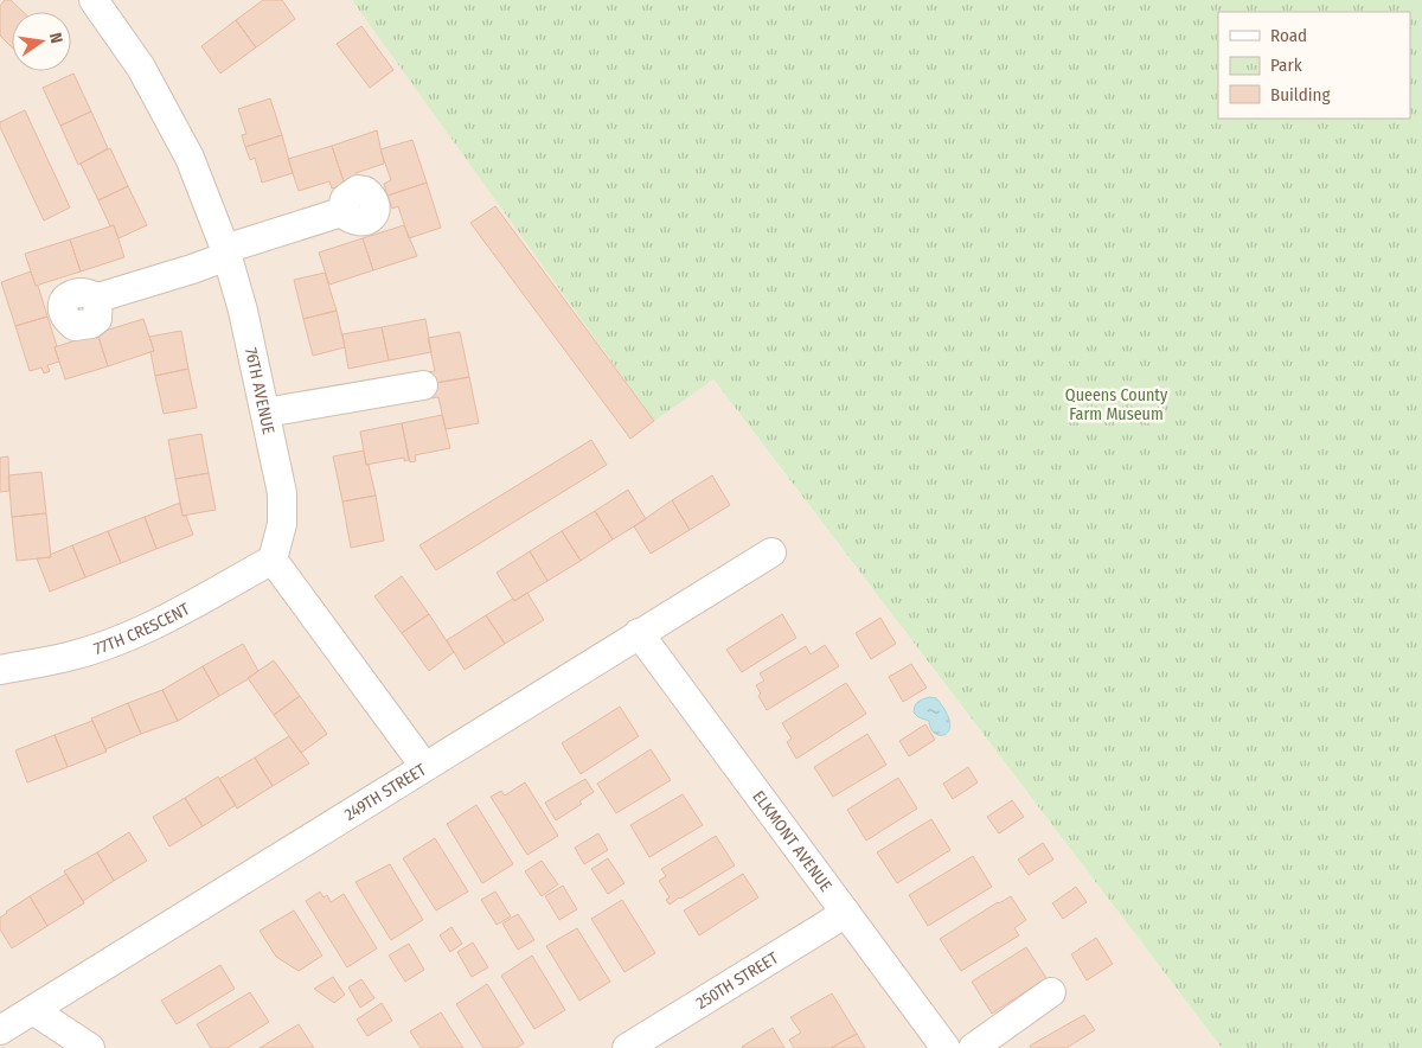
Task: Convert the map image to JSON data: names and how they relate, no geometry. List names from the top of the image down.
{
  "streets": {
    "street": [
      "76TH AVENUE",
      "77TH CRESCENT",
      "249TH STREET",
      "ELKMONT AVENUE",
      "250TH STREET"
    ]
  },
  "crossings": [
    ["76TH AVENUE", "77TH CRESCENT"],
    ["249TH STREET", "ELKMONT AVENUE"],
    ["ELKMONT AVENUE", "250TH STREET"]
  ],
  "parks": ["Queens County Farm Museum"],
  "legend": ["Road", "Park", "Building"],
  "north": "right"
}
